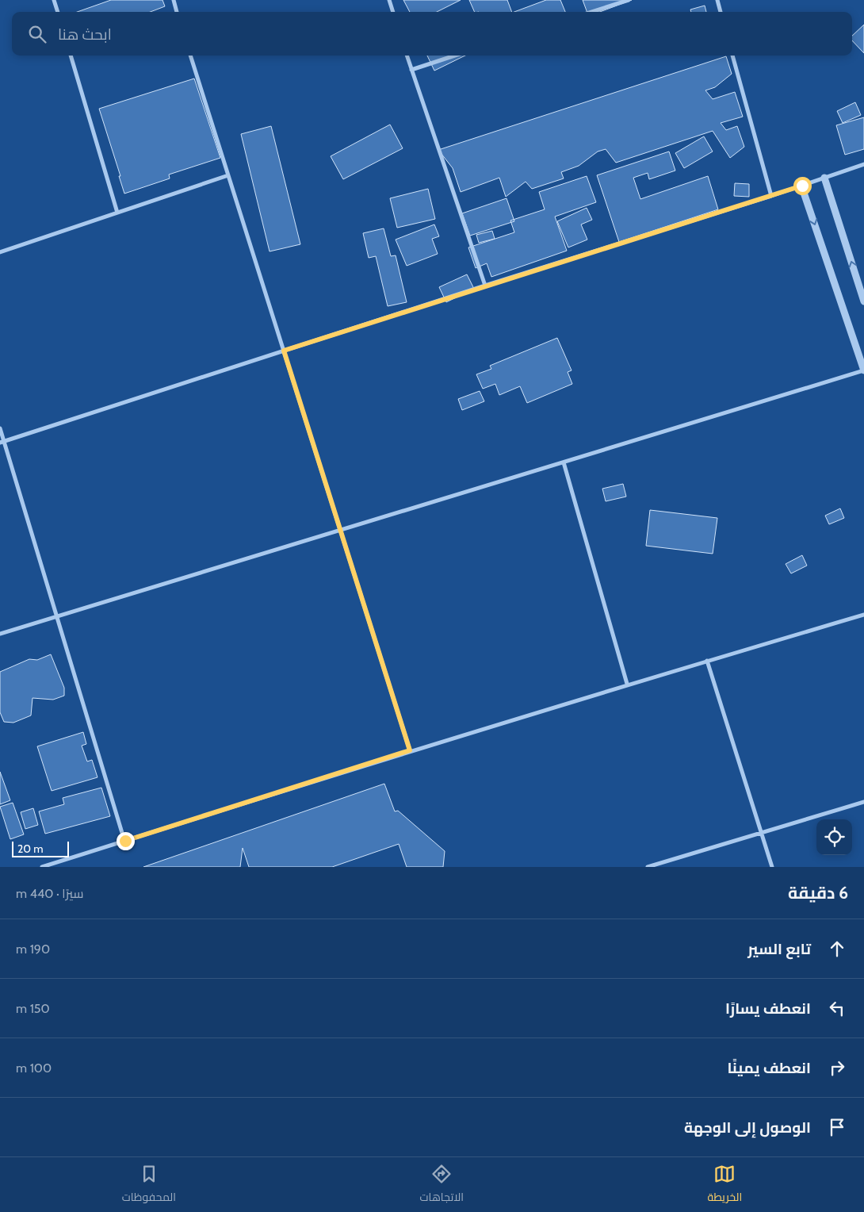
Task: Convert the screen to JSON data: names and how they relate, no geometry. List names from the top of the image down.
{
  "scale_bar": "20 m",
  "page": {
    "search": "ابحث هنا",
    "scale": "20 m",
    "heading": ["6 دقيقة", "سيرًا · 440 m"],
    "list": [
      ["تابع السير", "190 m"],
      ["انعطف يسارًا", "150 m"],
      ["انعطف يمينًا", "100 m"],
      "الوصول إلى الوجهة"
    ],
    "nav": ["الخريطة", "الاتجاهات", "المحفوظات"]
  }
}
